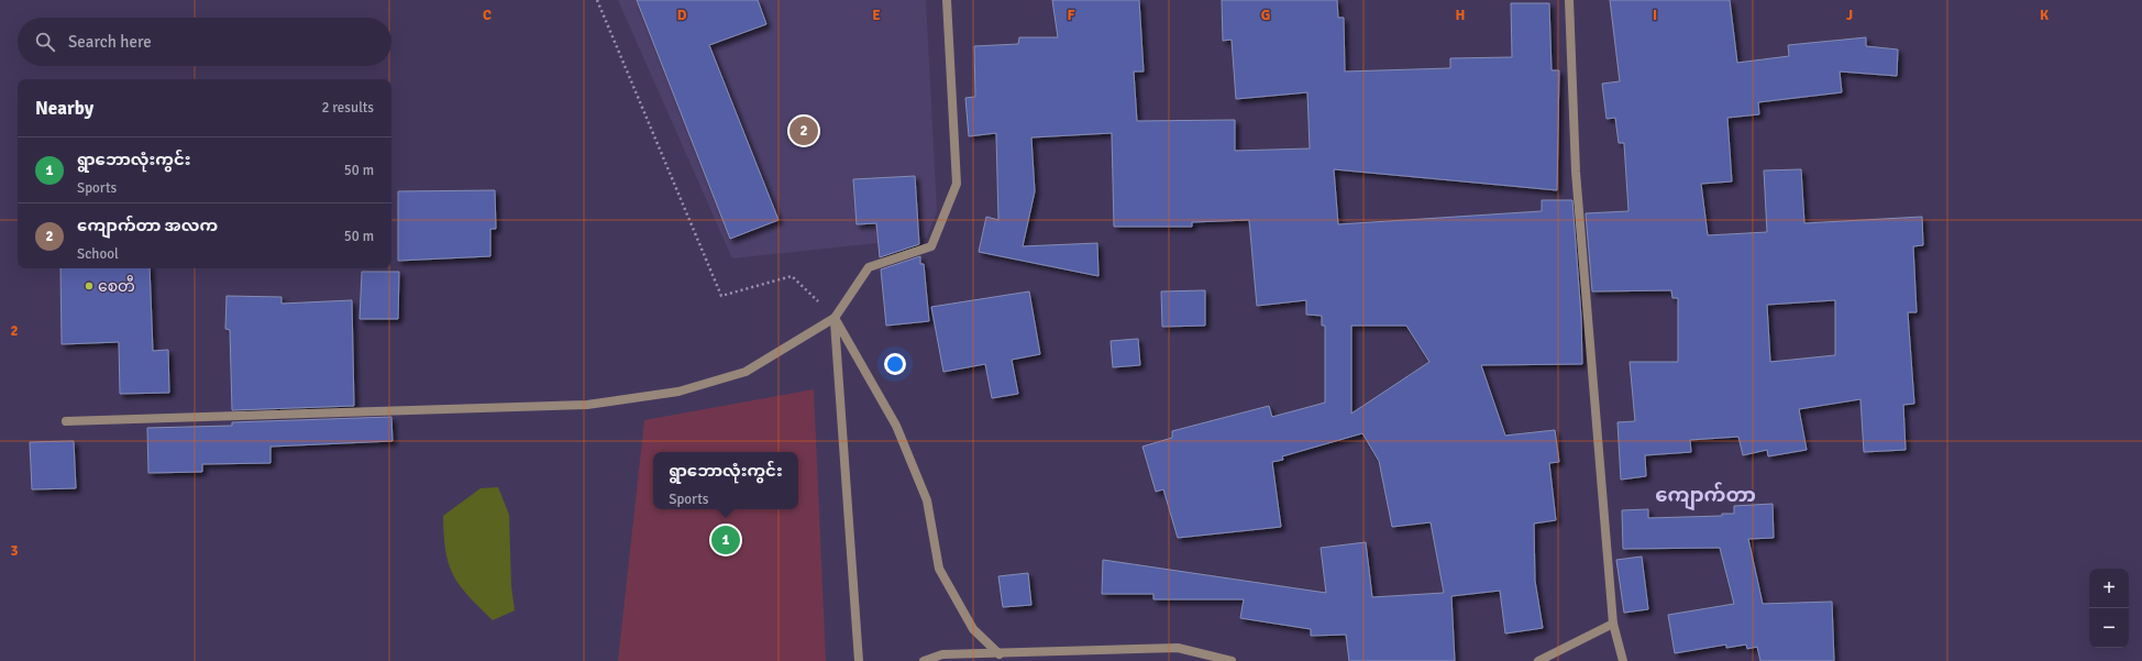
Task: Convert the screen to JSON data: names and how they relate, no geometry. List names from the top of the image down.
{
  "districts": ["ကျောက်တာ"],
  "places": ["စေတီ"],
  "page": {
    "search": "Search here",
    "heading": ["Nearby", "2 results"],
    "pins": ["2", "1"],
    "list": [
      {
        "mark": "1",
        "name": "ရွာဘောလုံးကွင်း",
        "note": "Sports",
        "value": "50 m"
      },
      {
        "mark": "2",
        "name": "ကျောက်တာ အလက",
        "note": "School",
        "value": "50 m"
      }
    ],
    "popup": ["ရွာဘောလုံးကွင်း", "Sports"],
    "map_buttons": ["+", "−"]
  },
  "grid": {
    "columns": [
      "C",
      "D",
      "E",
      "F",
      "G",
      "H",
      "I",
      "J",
      "K"
    ],
    "rows": ["2", "3"]
  }
}
